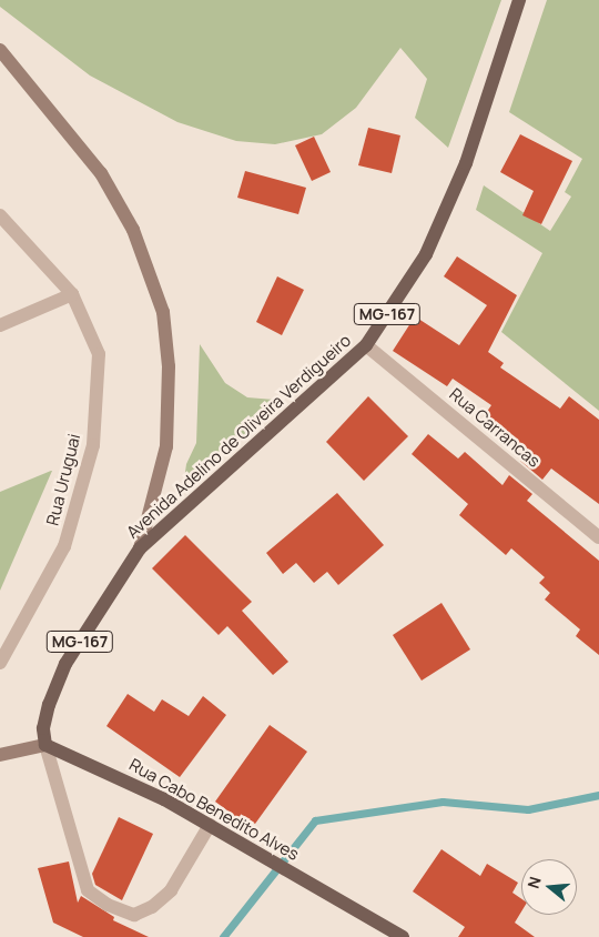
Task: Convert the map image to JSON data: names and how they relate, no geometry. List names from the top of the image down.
{
  "streets": {
    "main road": ["MG-167", "Avenida Adelino de Oliveira Verdigueiro", "Rua Cabo Benedito Alves"],
    "street": ["Rua Carrancas", "Rua Uruguai"]
  },
  "crossings": [
    ["Rua Carrancas", "Avenida Adelino de Oliveira Verdigueiro"],
    ["Avenida Adelino de Oliveira Verdigueiro", "Rua Cabo Benedito Alves"]
  ],
  "north": "left"
}
